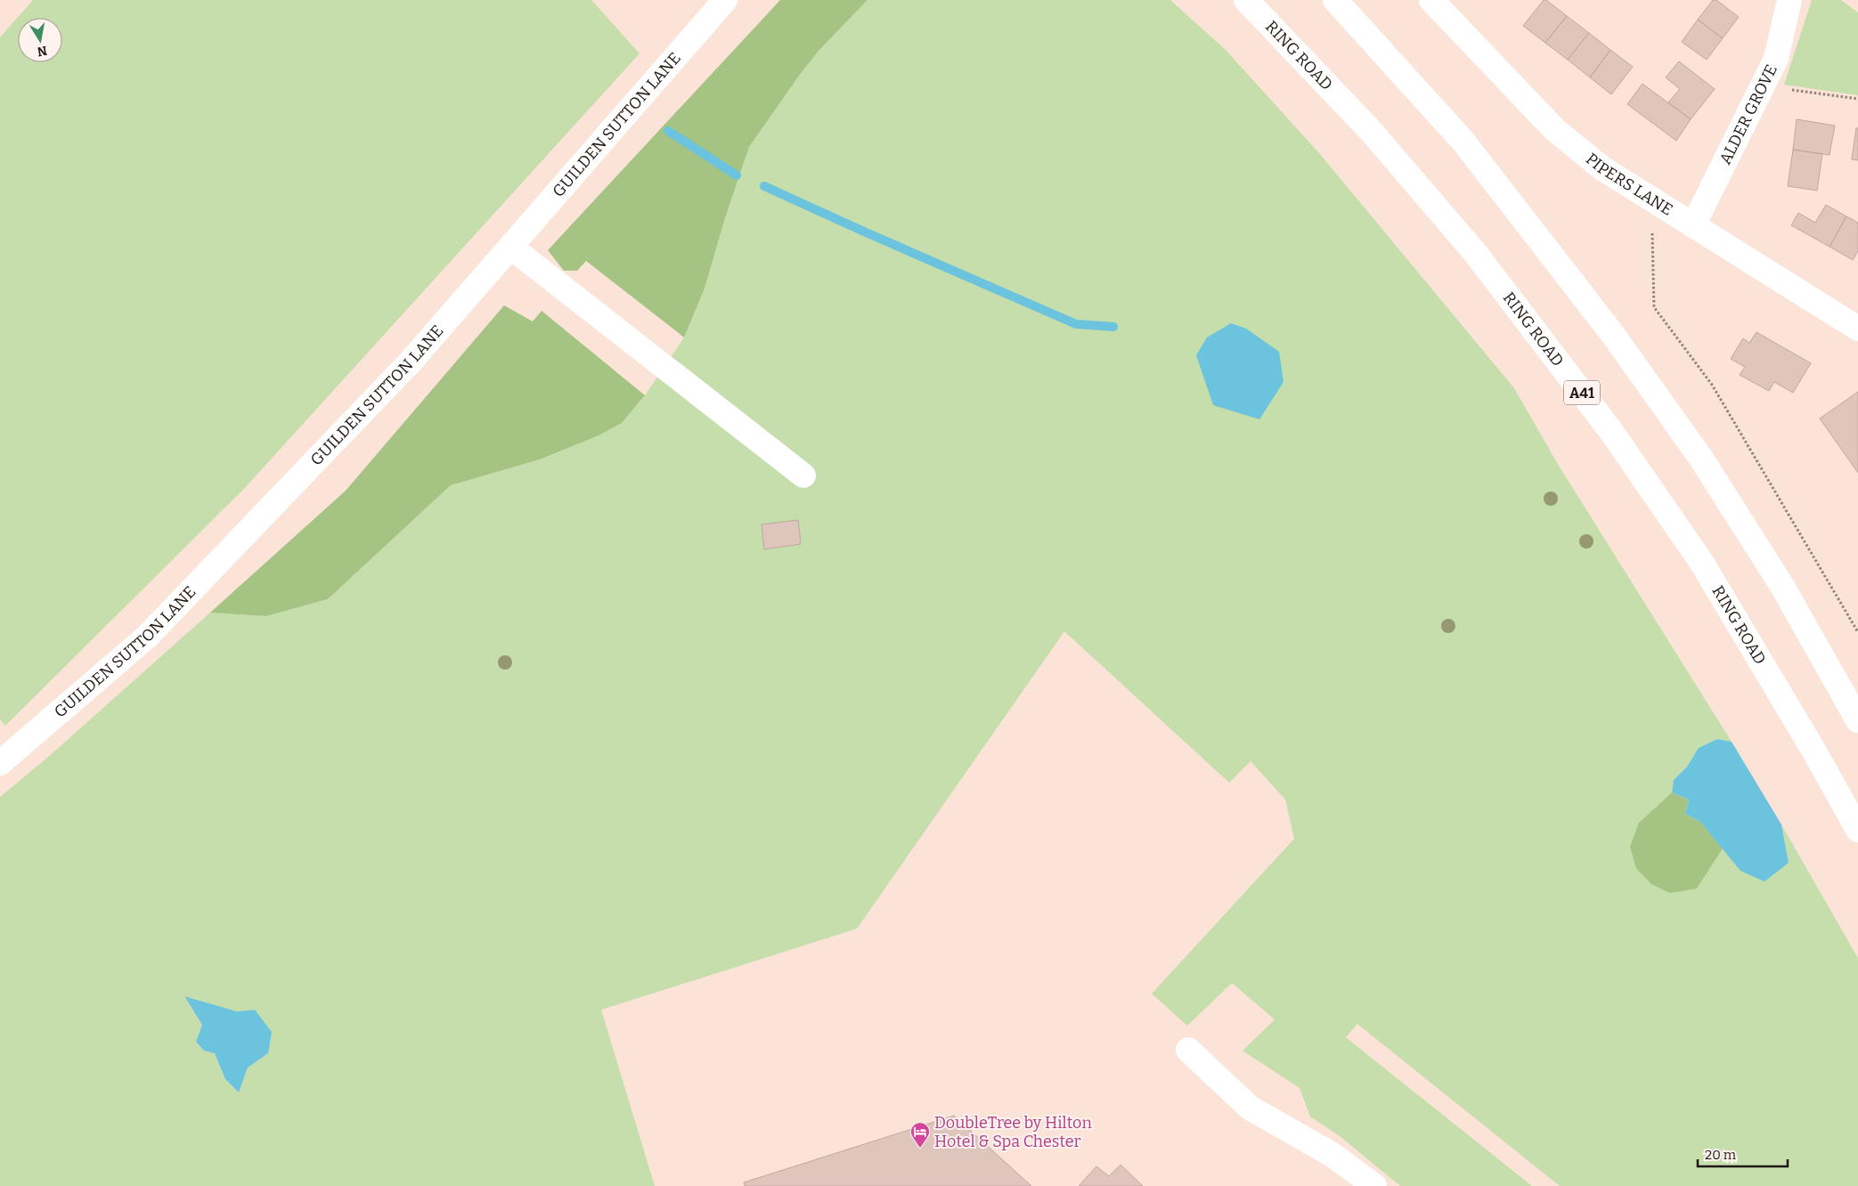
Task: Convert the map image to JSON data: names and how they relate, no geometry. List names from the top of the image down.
{
  "streets": {
    "main road": [
      "RING ROAD",
      "ALDER GROVE",
      "GUILDEN SUTTON LANE",
      "PIPERS LANE",
      "A41"
    ]
  },
  "crossings": [
    ["ALDER GROVE", "PIPERS LANE"]
  ],
  "places": {
    "hotel": ["DoubleTree by Hilton Hotel & Spa Chester"]
  },
  "scale_bar": "20 m",
  "north": "bottom"
}
